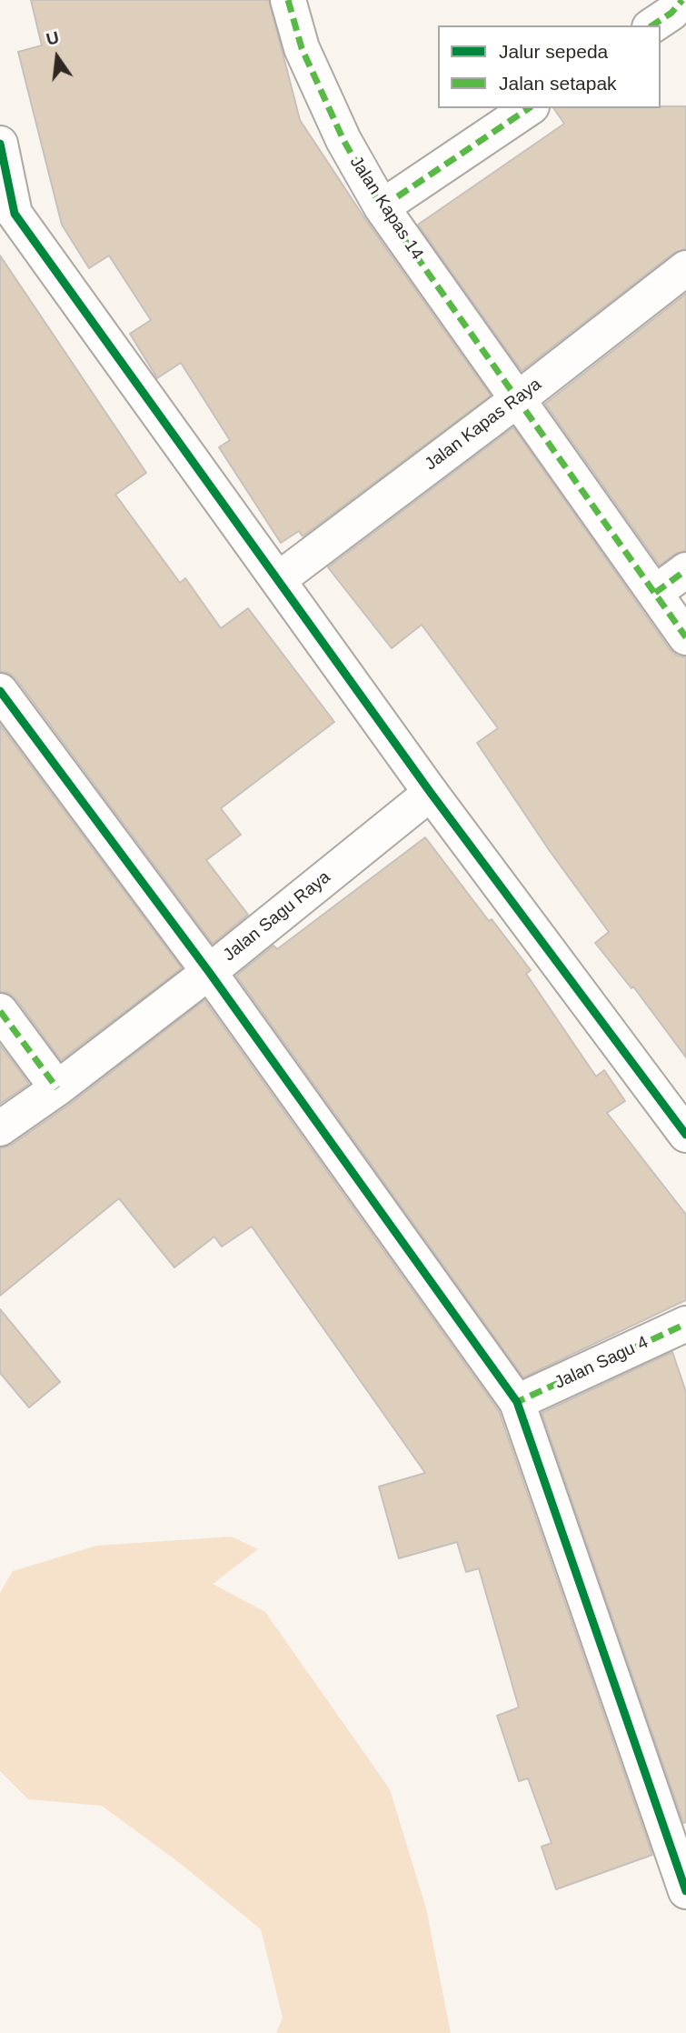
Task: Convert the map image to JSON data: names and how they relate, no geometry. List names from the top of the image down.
{
  "streets": {
    "street": [
      "Jalan Kapas 14",
      "Jalan Kapas Raya",
      "Jalan Sagu Raya",
      "Jalan Sagu 4"
    ]
  },
  "crossings": [
    ["Jalan Kapas 14", "Jalan Kapas Raya"]
  ],
  "legend": ["Jalur sepeda", "Jalan setapak"],
  "north": "top"
}
